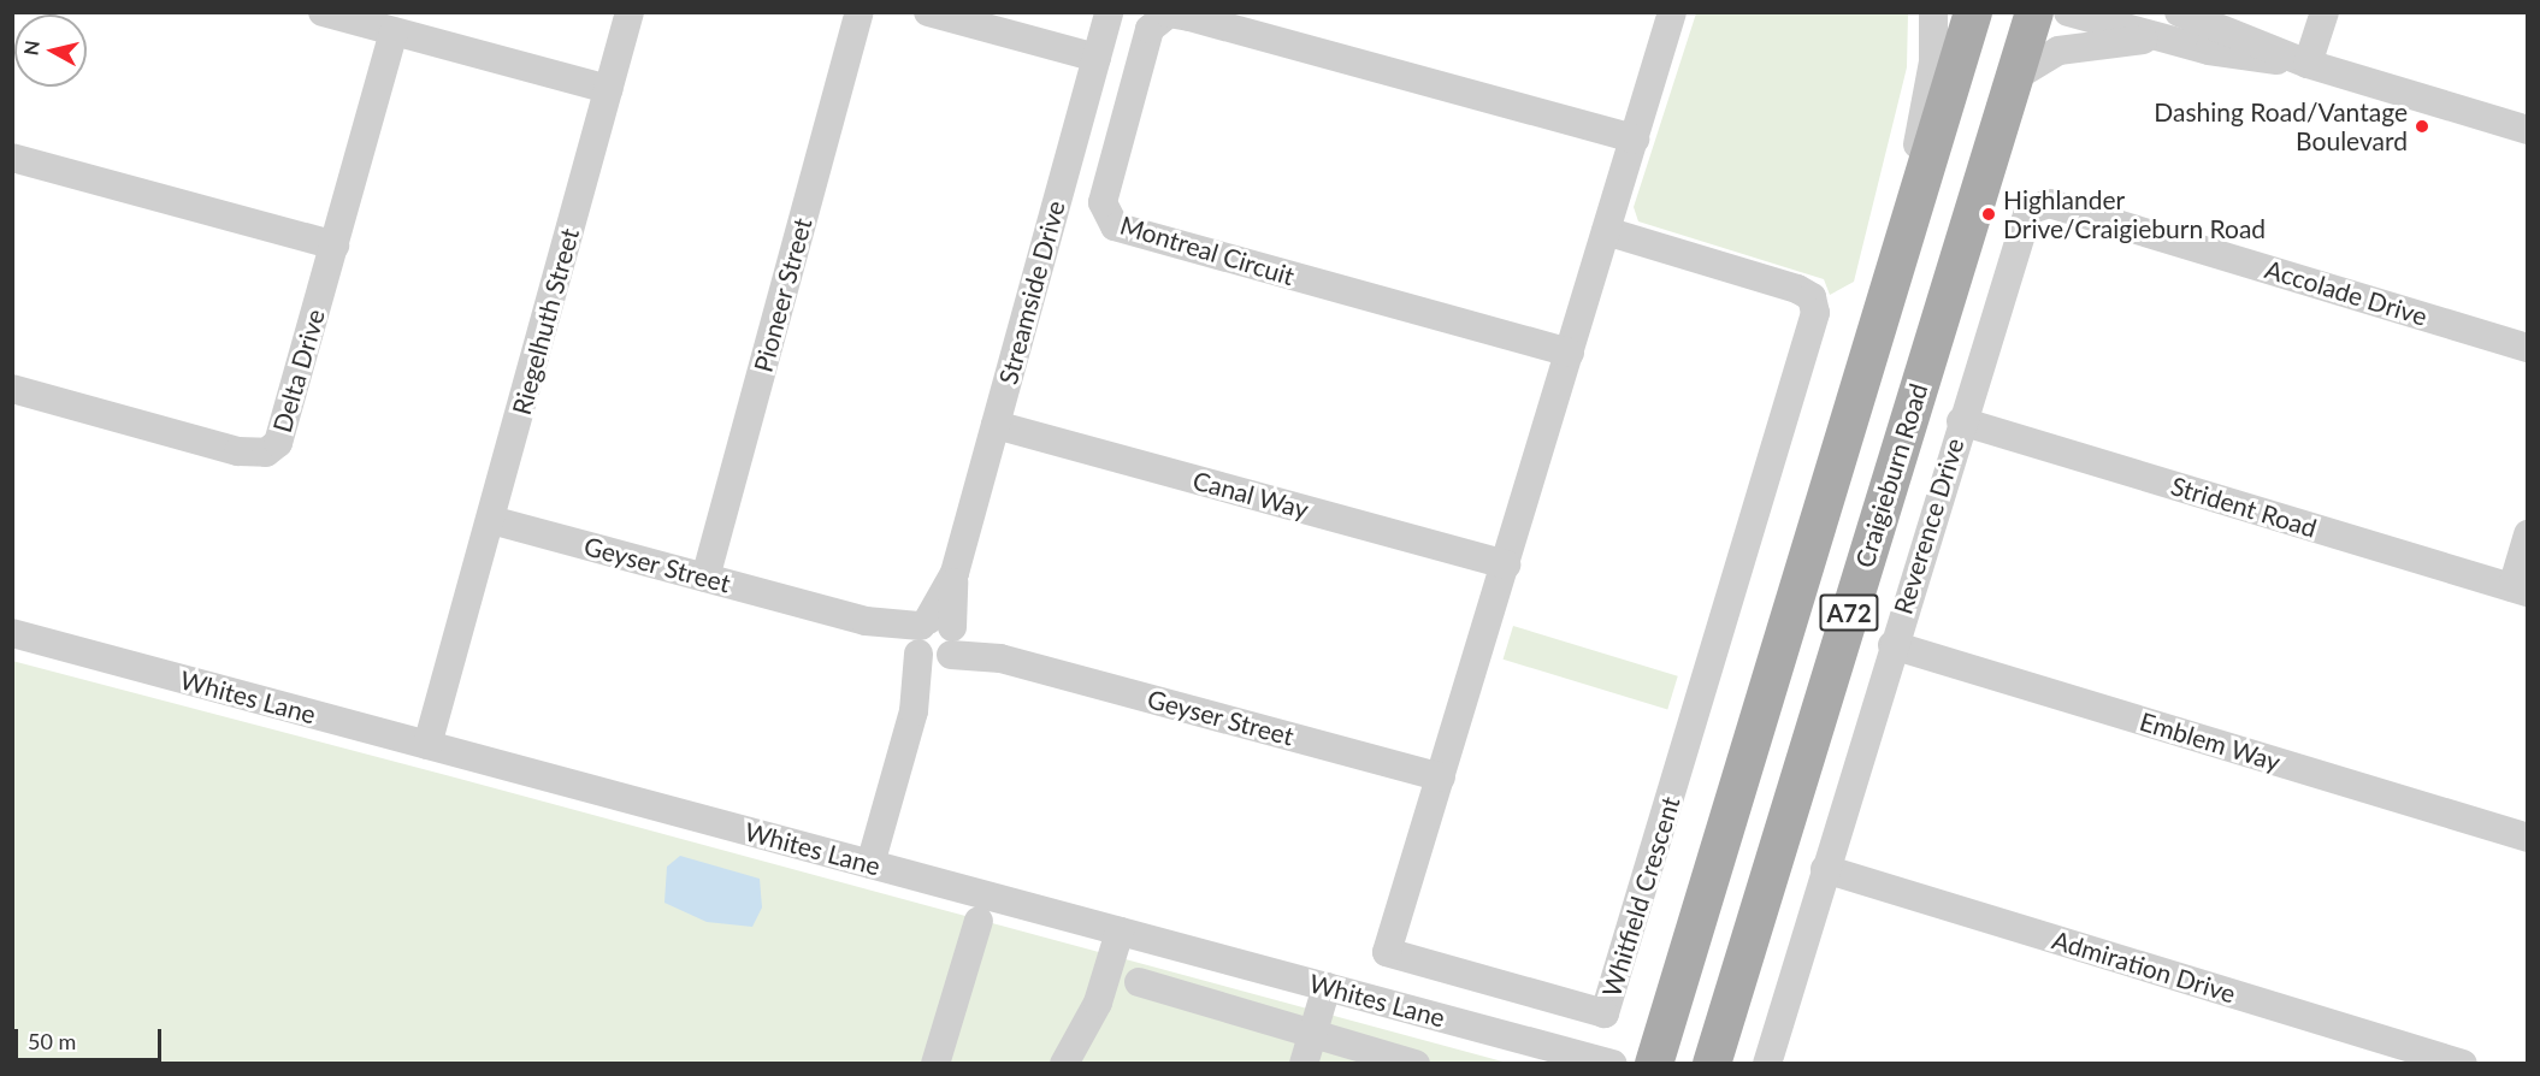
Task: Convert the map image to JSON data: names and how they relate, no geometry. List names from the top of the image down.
{
  "streets": {
    "main road": ["Craigieburn Road", "A72"],
    "street": [
      "Montreal Circuit",
      "Streamside Drive",
      "Accolade Drive",
      "Pioneer Street",
      "Riegelhuth Street",
      "Delta Drive",
      "Canal Way",
      "Strident Road",
      "Reverence Drive",
      "Geyser Street",
      "Whites Lane",
      "Emblem Way",
      "Whitfield Crescent",
      "Admiration Drive"
    ]
  },
  "crossings": [
    ["Montreal Circuit", "Whitfield Crescent"],
    ["Streamside Drive", "Canal Way"],
    ["Streamside Drive", "Geyser Street"],
    ["Streamside Drive", "Whites Lane"],
    ["Accolade Drive", "Reverence Drive"],
    ["Pioneer Street", "Geyser Street"],
    ["Riegelhuth Street", "Geyser Street"],
    ["Riegelhuth Street", "Whites Lane"],
    ["Canal Way", "Whitfield Crescent"],
    ["Strident Road", "Reverence Drive"],
    ["Reverence Drive", "Emblem Way"],
    ["Reverence Drive", "Admiration Drive"],
    ["Geyser Street", "Whitfield Crescent"]
  ],
  "places": ["Dashing Road/Vantage Boulevard", "Highlander Drive/Craigieburn Road"],
  "scale_bar": "50 m",
  "north": "left"
}
